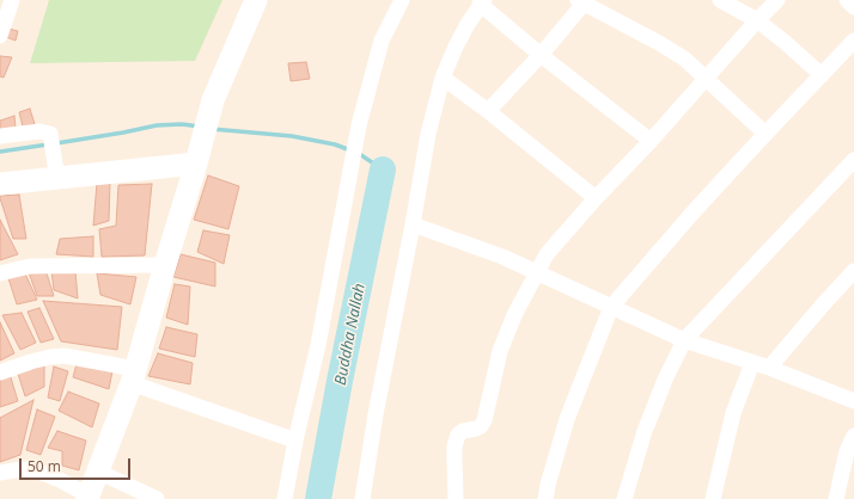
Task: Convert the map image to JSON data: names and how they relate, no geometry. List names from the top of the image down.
{
  "water": ["Buddha Nallah"],
  "scale_bar": "50 m"
}
